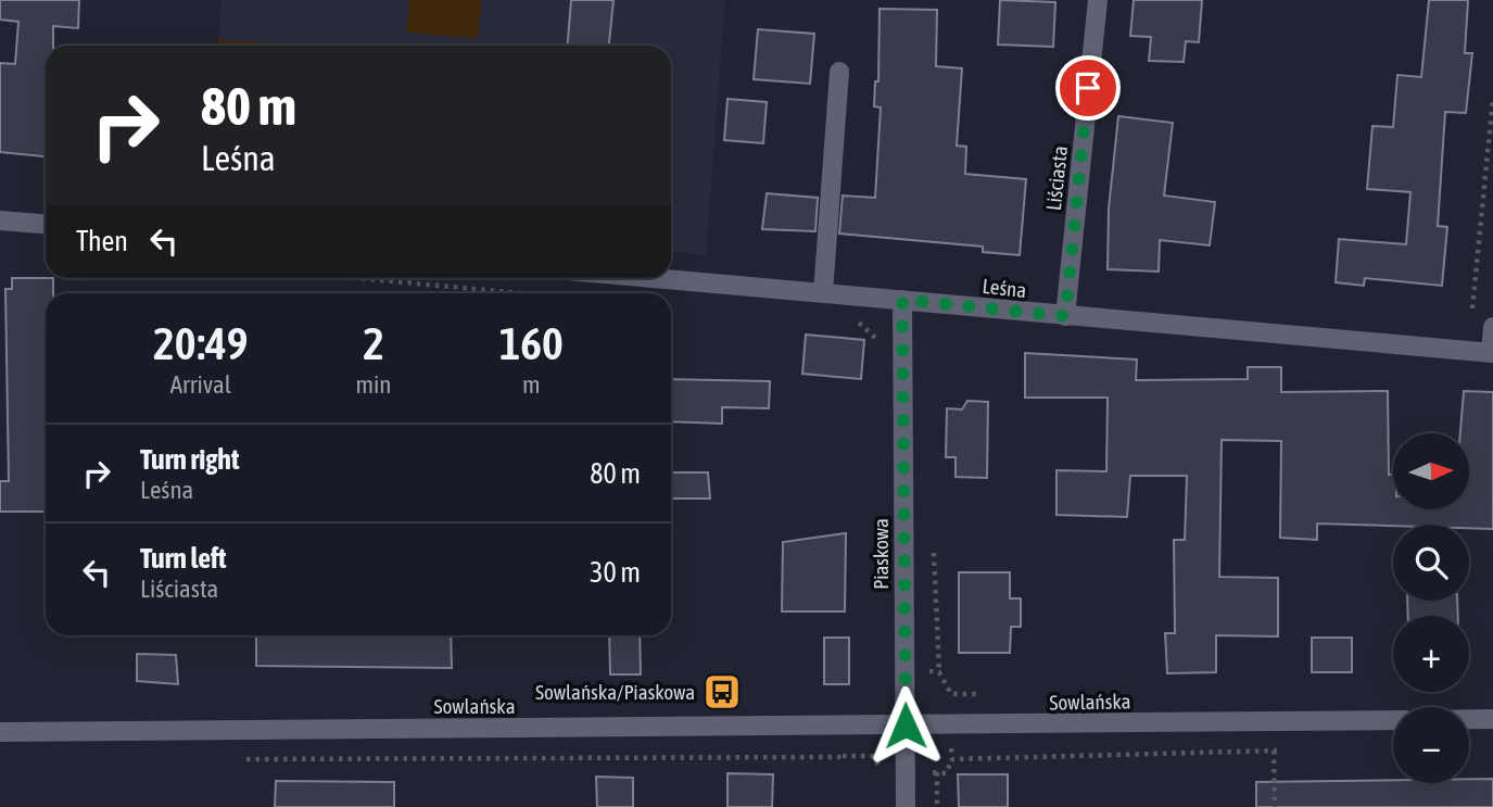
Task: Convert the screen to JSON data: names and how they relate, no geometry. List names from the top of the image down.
{
  "streets": {
    "street": [
      "Liściasta",
      "Leśna",
      "Piaskowa",
      "Sowlańska"
    ]
  },
  "crossings": [
    ["Liściasta", "Leśna"],
    ["Leśna", "Piaskowa"],
    ["Piaskowa", "Sowlańska"]
  ],
  "places": {
    "bus stop": ["Sowlańska/Piaskowa"]
  },
  "north": "right",
  "page": {
    "turn": ["80 m", "Leśna"],
    "then": "Then",
    "eta": [
      "20:49",
      "Arrival",
      "2",
      "min",
      "160",
      "m"
    ],
    "list": [
      {
        "name": "Turn right",
        "note": "Leśna",
        "value": "80 m"
      },
      {
        "name": "Turn left",
        "note": "Liściasta",
        "value": "30 m"
      }
    ],
    "map_buttons": ["+", "−"]
  }
}
